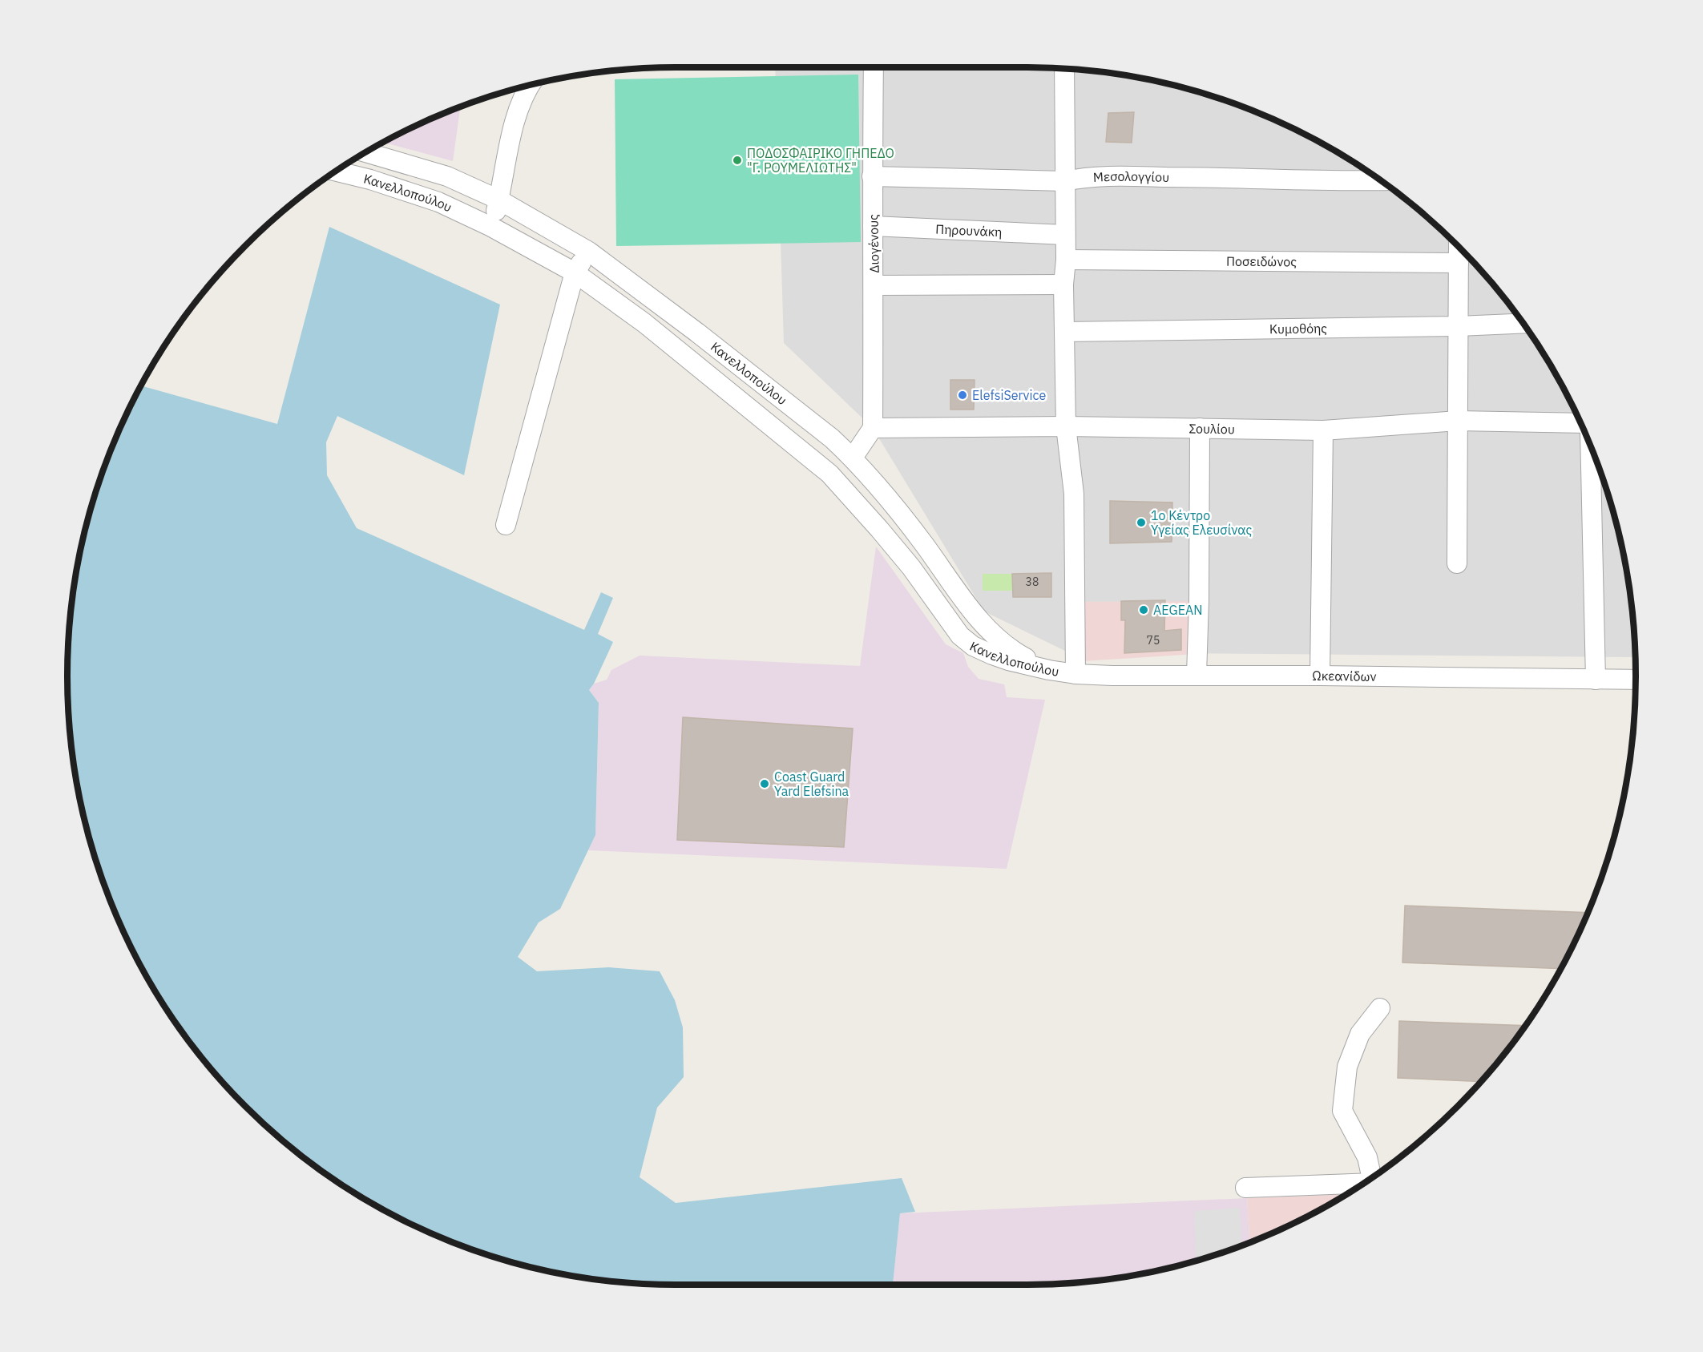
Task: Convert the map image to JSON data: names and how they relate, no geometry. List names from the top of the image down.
{
  "streets": {
    "street": [
      "Μεσολογγίου",
      "Κανελλοπούλου",
      "Πηρουνάκη",
      "Διογένους",
      "Ποσειδώνος",
      "Κυμοθόης",
      "Σουλίου",
      "Ωκεανίδων"
    ]
  },
  "crossings": [
    ["Μεσολογγίου", "Διογένους"],
    ["Κανελλοπούλου", "Ωκεανίδων"],
    ["Πηρουνάκη", "Διογένους"],
    ["Διογένους", "Σουλίου"]
  ],
  "places": [
    "ΠΟΔΟΣΦΑΙΡΙΚΟ ΓΗΠΕΔΟ \"Γ. ΡΟΥΜΕΛΙΩΤΗΣ\"",
    "ElefsiService",
    "1ο Κέντρο Υγείας Ελευσίνας",
    "AEGEAN",
    "Coast Guard Yard Elefsina"
  ],
  "house_numbers": ["38", "75"]
}
